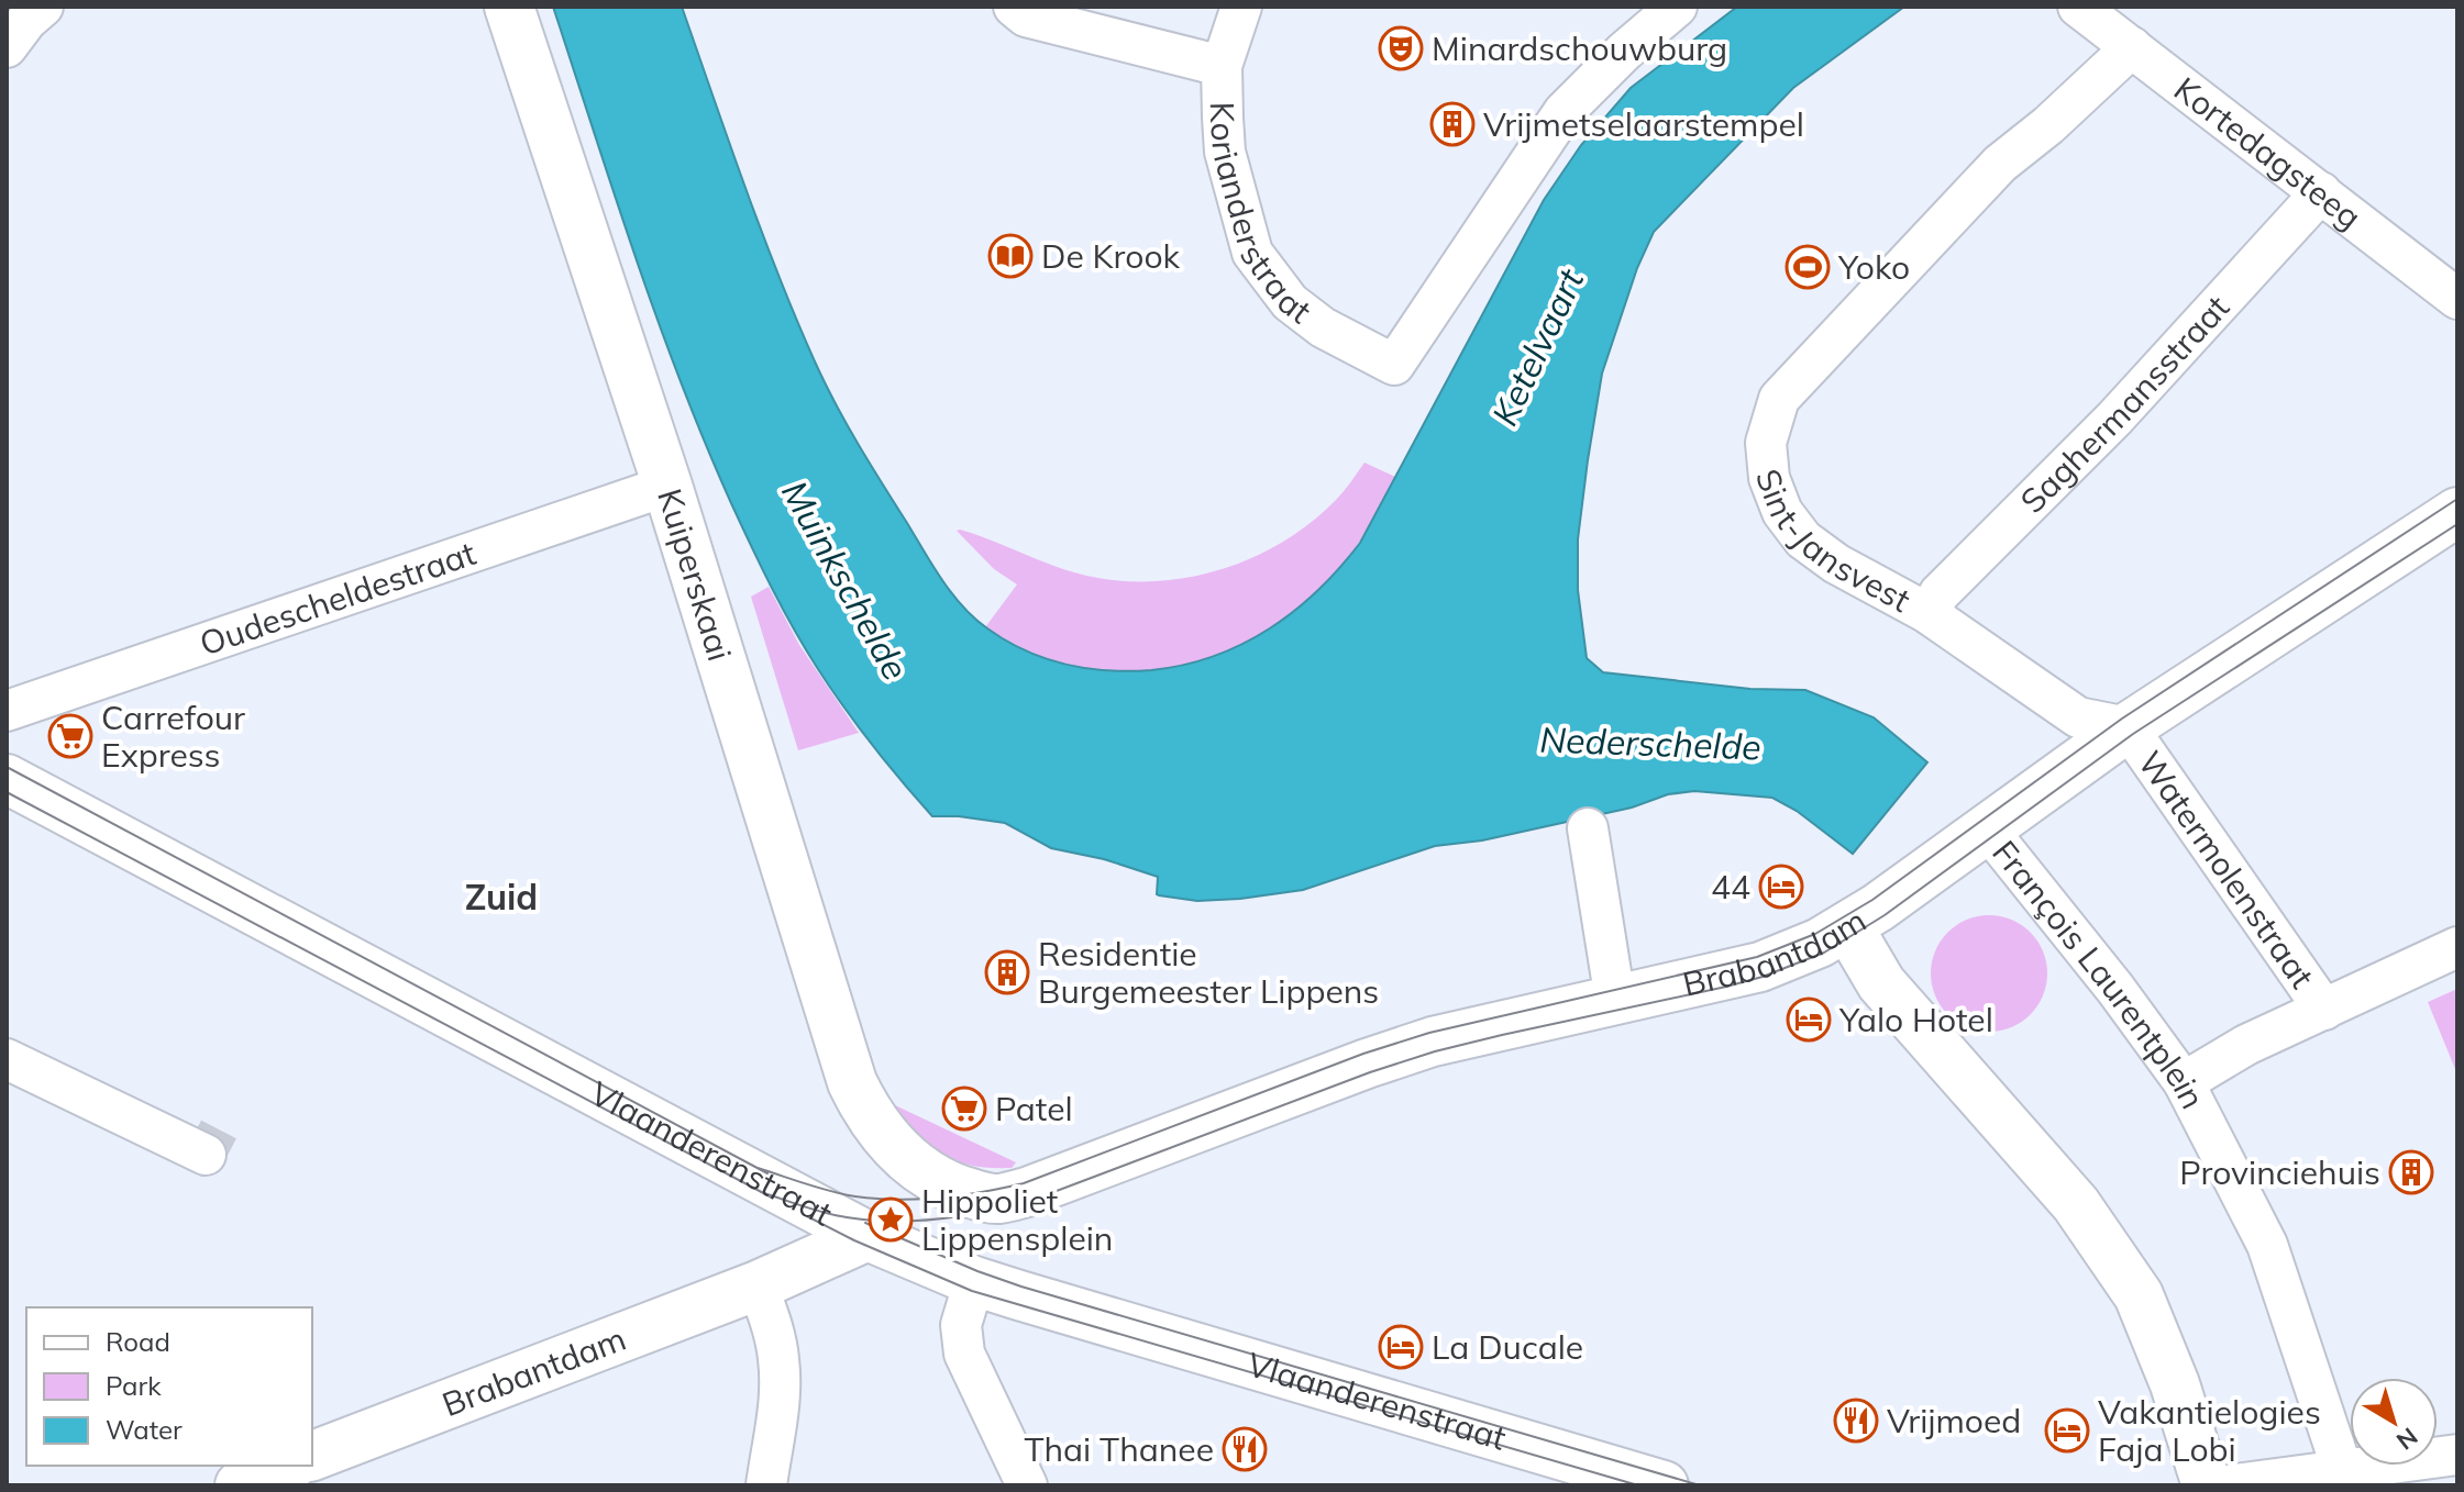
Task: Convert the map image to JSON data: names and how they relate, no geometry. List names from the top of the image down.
{
  "streets": {
    "street": [
      "Kortedagsteeg",
      "Korianderstraat",
      "Saghermansstraat",
      "Sint-Jansvest",
      "Kuiperskaai",
      "Oudescheldestraat",
      "Watermolenstraat",
      "Brabantdam",
      "François Laurentplein",
      "Vlaanderenstraat"
    ]
  },
  "crossings": [
    ["Kortedagsteeg", "Saghermansstraat"],
    ["Kortedagsteeg", "Sint-Jansvest"],
    ["Saghermansstraat", "Sint-Jansvest"],
    ["Sint-Jansvest", "Watermolenstraat"],
    ["Sint-Jansvest", "Brabantdam"],
    ["Kuiperskaai", "Oudescheldestraat"],
    ["Kuiperskaai", "Brabantdam"],
    ["Watermolenstraat", "Brabantdam"],
    ["Brabantdam", "François Laurentplein"]
  ],
  "districts": ["Zuid"],
  "water": ["Ketelvaart", "Muinkschelde", "Nederschelde"],
  "places": {
    "theatre": ["Minardschouwburg"],
    "building": ["Vrijmetselaarstempel", "Residentie Burgemeester Lippens", "Provinciehuis"],
    "library": ["De Krook"],
    "sports": ["Yoko"],
    "supermarket": ["Carrefour Express", "Patel"],
    "hotel": [
      "44",
      "Yalo Hotel",
      "La Ducale",
      "Vakantielogies Faja Lobi"
    ],
    "place": ["Hippoliet Lippensplein"],
    "restaurant": ["Vrijmoed", "Thai Thanee"]
  },
  "legend": ["Road", "Park", "Water"],
  "north": "bottom right"
}
